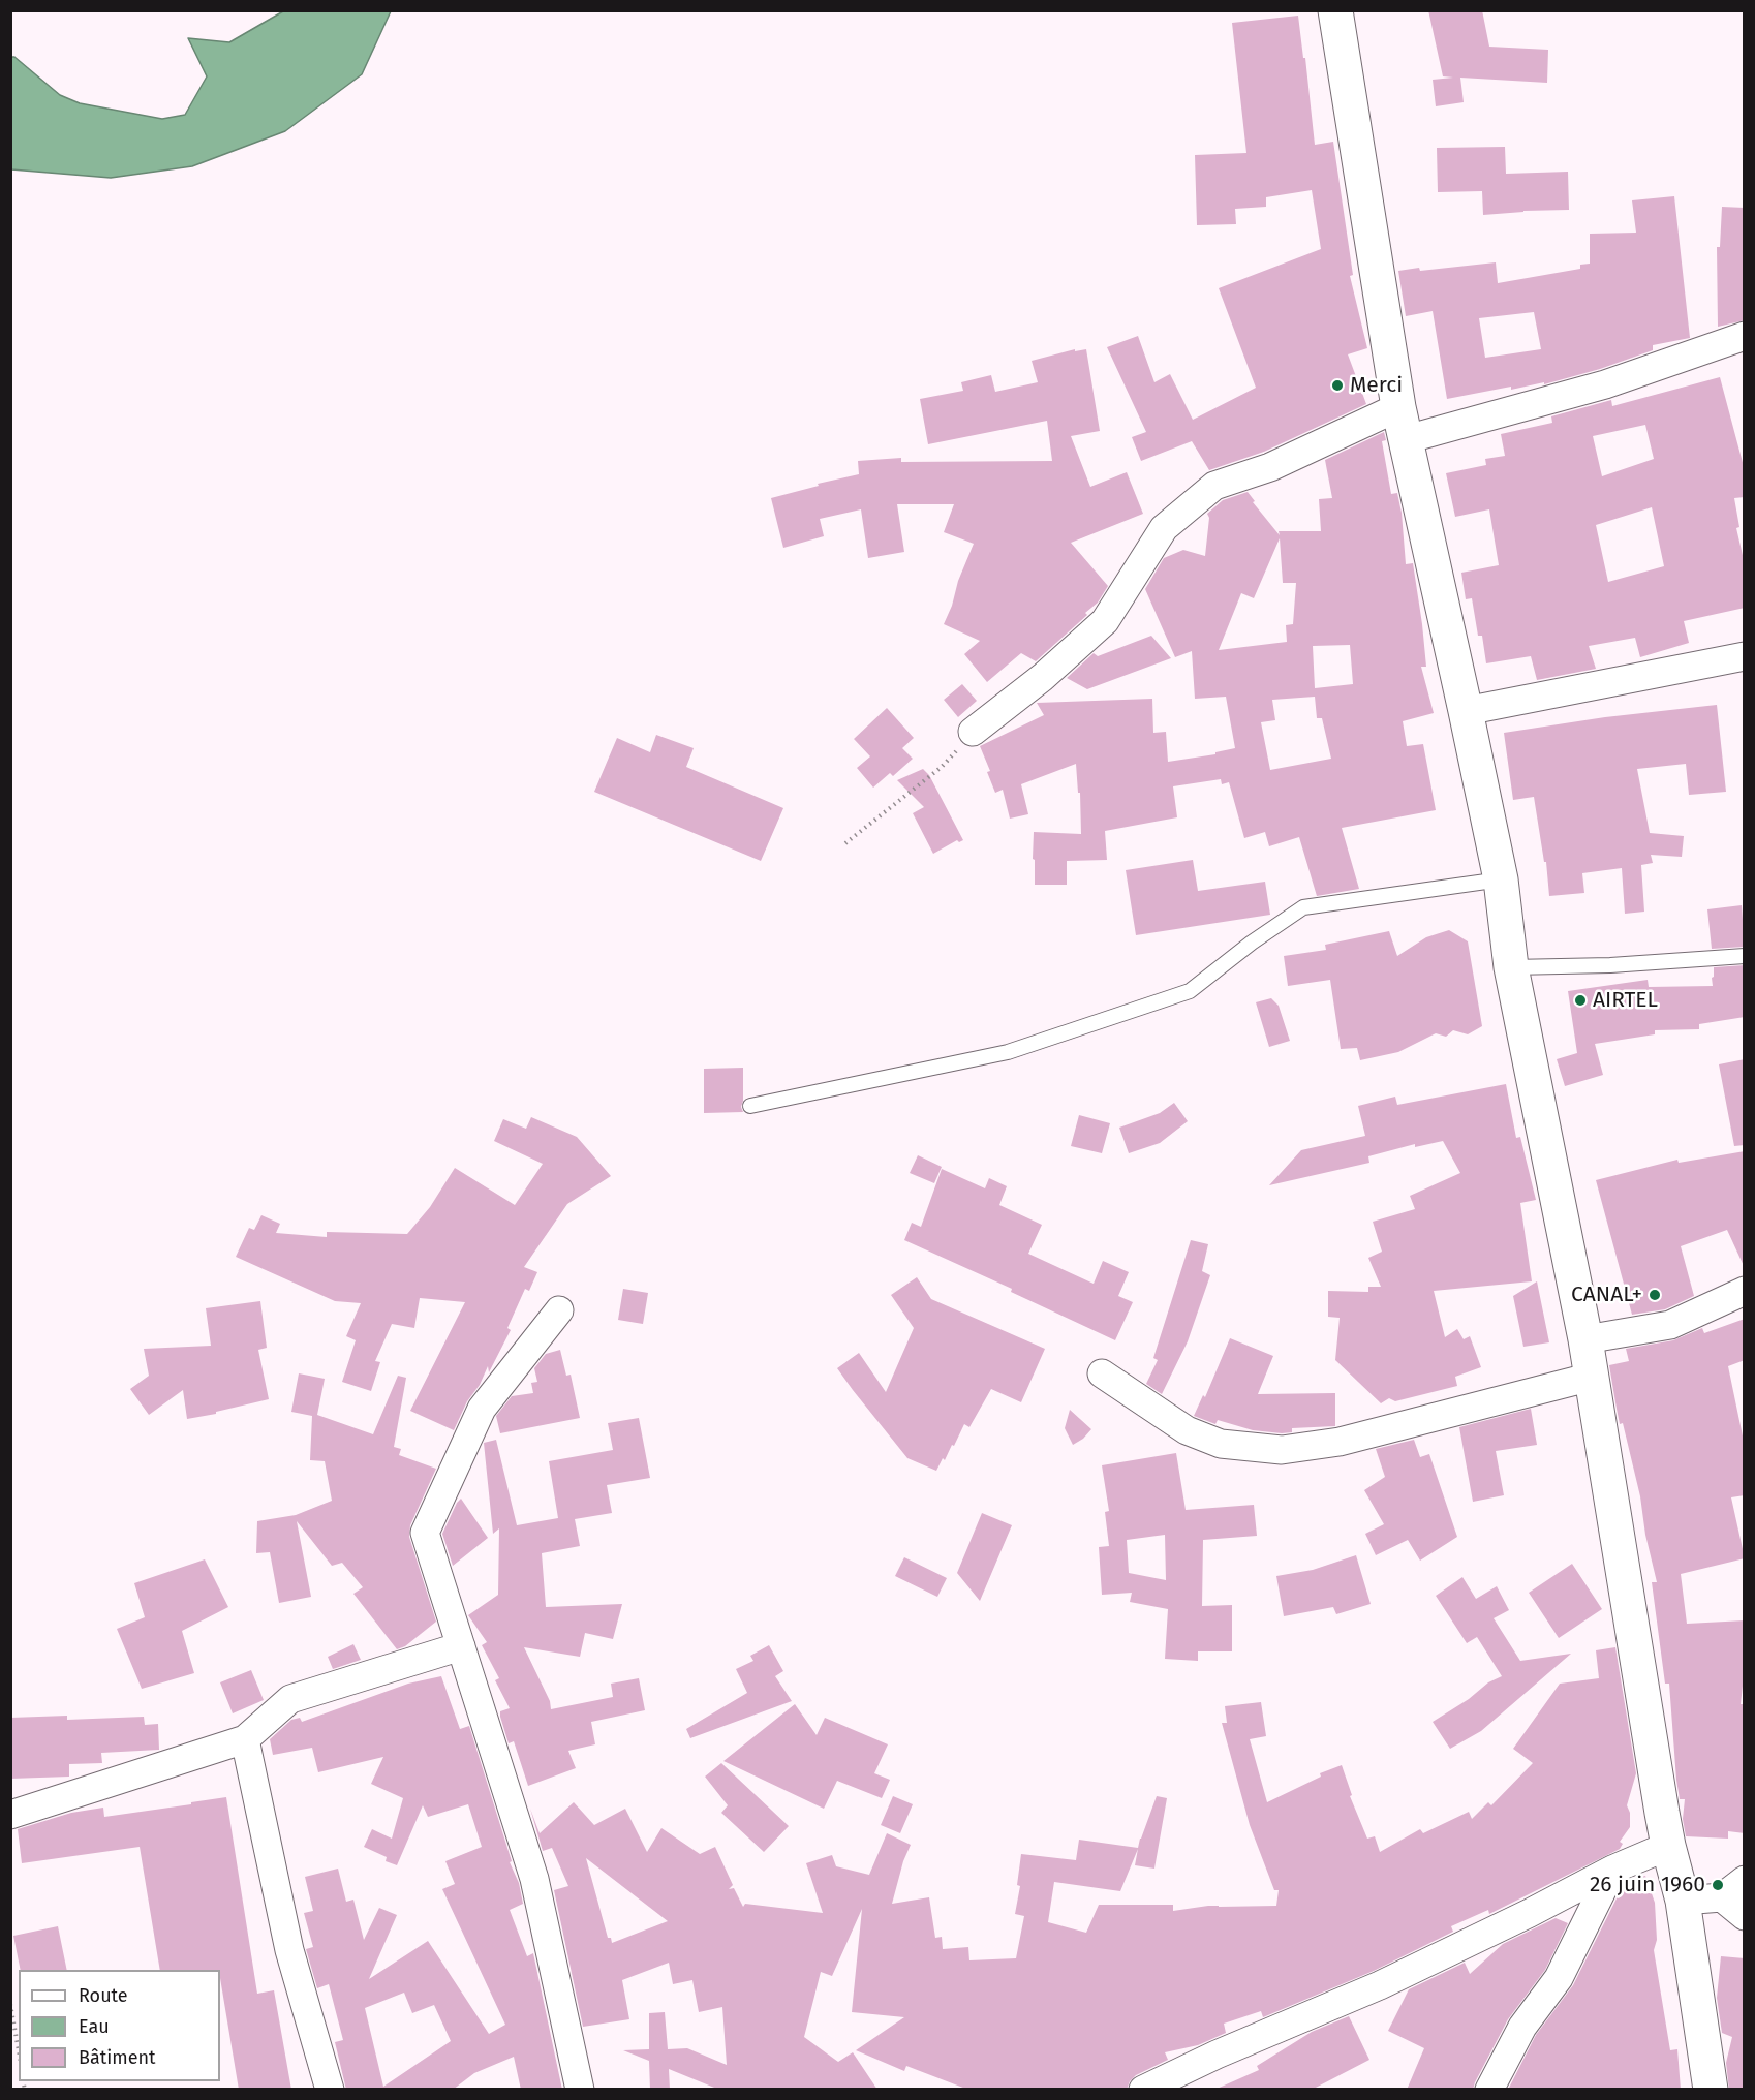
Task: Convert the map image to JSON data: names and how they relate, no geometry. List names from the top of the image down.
{
  "places": [
    "Merci",
    "AIRTEL",
    "CANAL+",
    "26 juin 1960"
  ],
  "legend": ["Route", "Eau", "Bâtiment"]
}
